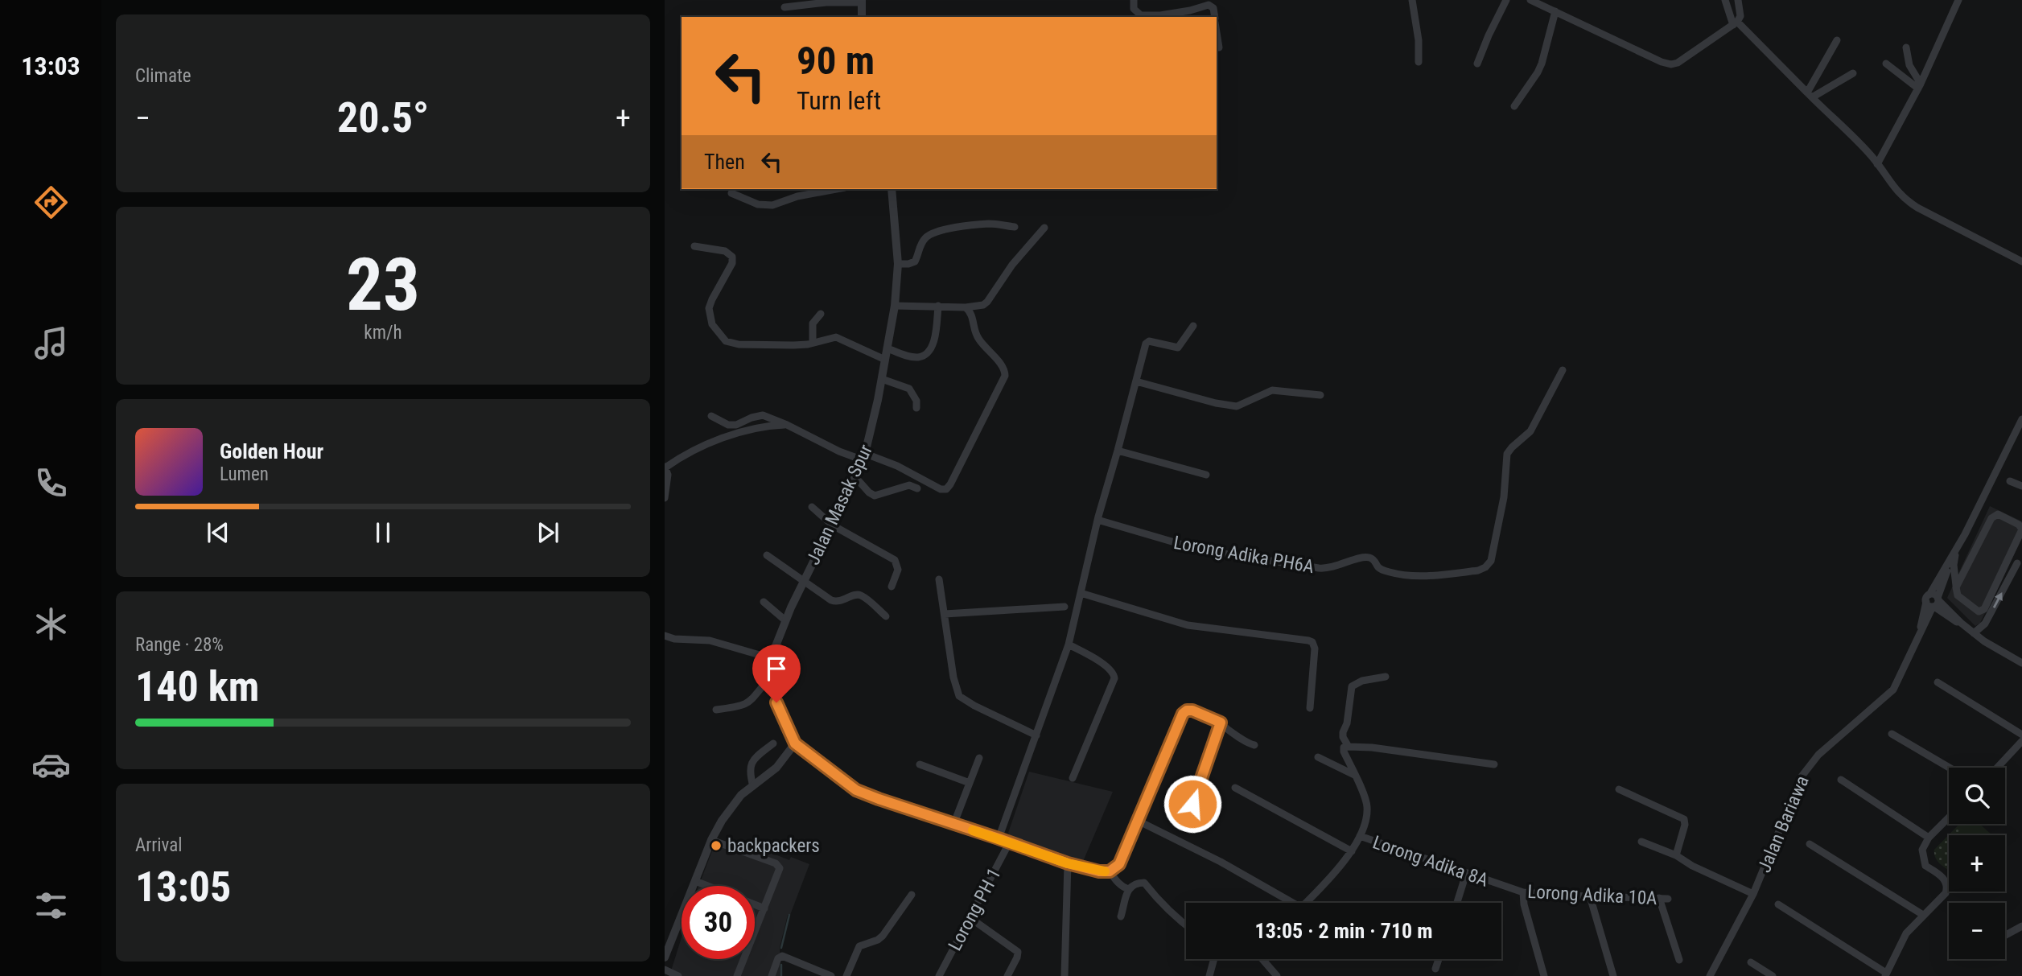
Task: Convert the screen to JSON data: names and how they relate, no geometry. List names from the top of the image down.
{
  "streets": {
    "street": [
      "Jalan Masak Spur",
      "Lorong Adika PH6A",
      "Jalan Bariawa",
      "Lorong Adika 8A",
      "Lorong Adika 10A",
      "Lorong PH 1"
    ]
  },
  "crossings": [
    ["Lorong Adika 8A", "Lorong Adika 10A"]
  ],
  "places": ["backpackers"],
  "page": {
    "tabs": "13:03",
    "tile": [
      "Climate",
      ["23", "km/h"],
      ["Range · 28%", "140 km"],
      ["Arrival", "13:05"]
    ],
    "turn": ["90 m", "Turn left"],
    "heat": ["−", "20.5°", "+"],
    "then": "Then",
    "song": ["Golden Hour", "Lumen"],
    "map_buttons": ["+", "−"],
    "limit": "30",
    "trip": "13:05 · 2 min · 710 m"
  }
}
